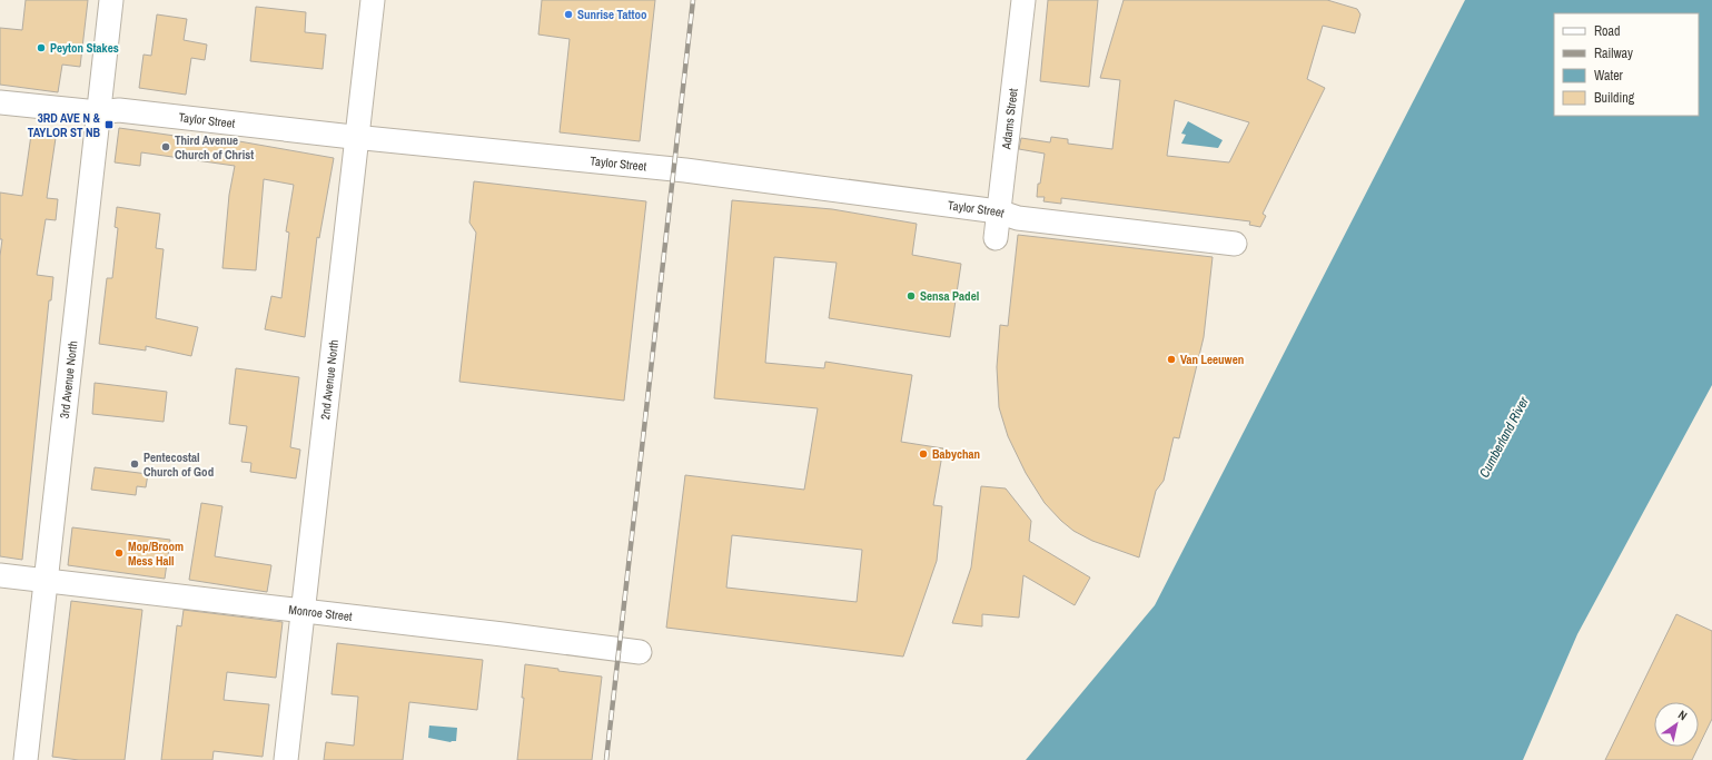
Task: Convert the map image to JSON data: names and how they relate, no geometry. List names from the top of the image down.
{
  "streets": {
    "street": [
      "Adams Street",
      "Taylor Street",
      "3rd Avenue North",
      "2nd Avenue North",
      "Monroe Street"
    ]
  },
  "crossings": [
    ["Adams Street", "Taylor Street"],
    ["Taylor Street", "3rd Avenue North"],
    ["Taylor Street", "2nd Avenue North"],
    ["3rd Avenue North", "Monroe Street"],
    ["2nd Avenue North", "Monroe Street"]
  ],
  "water": ["Cumberland River"],
  "places": {
    "other": [
      "Sunrise Tattoo",
      "Peyton Stakes",
      "Third Avenue Church of Christ",
      "Sensa Padel",
      "Van Leeuwen",
      "Babychan",
      "Pentecostal Church of God",
      "Mop/Broom Mess Hall"
    ],
    "transit": ["3RD AVE N & TAYLOR ST NB"]
  },
  "legend": [
    "Road",
    "Railway",
    "Water",
    "Building"
  ],
  "north": "top right"
}
